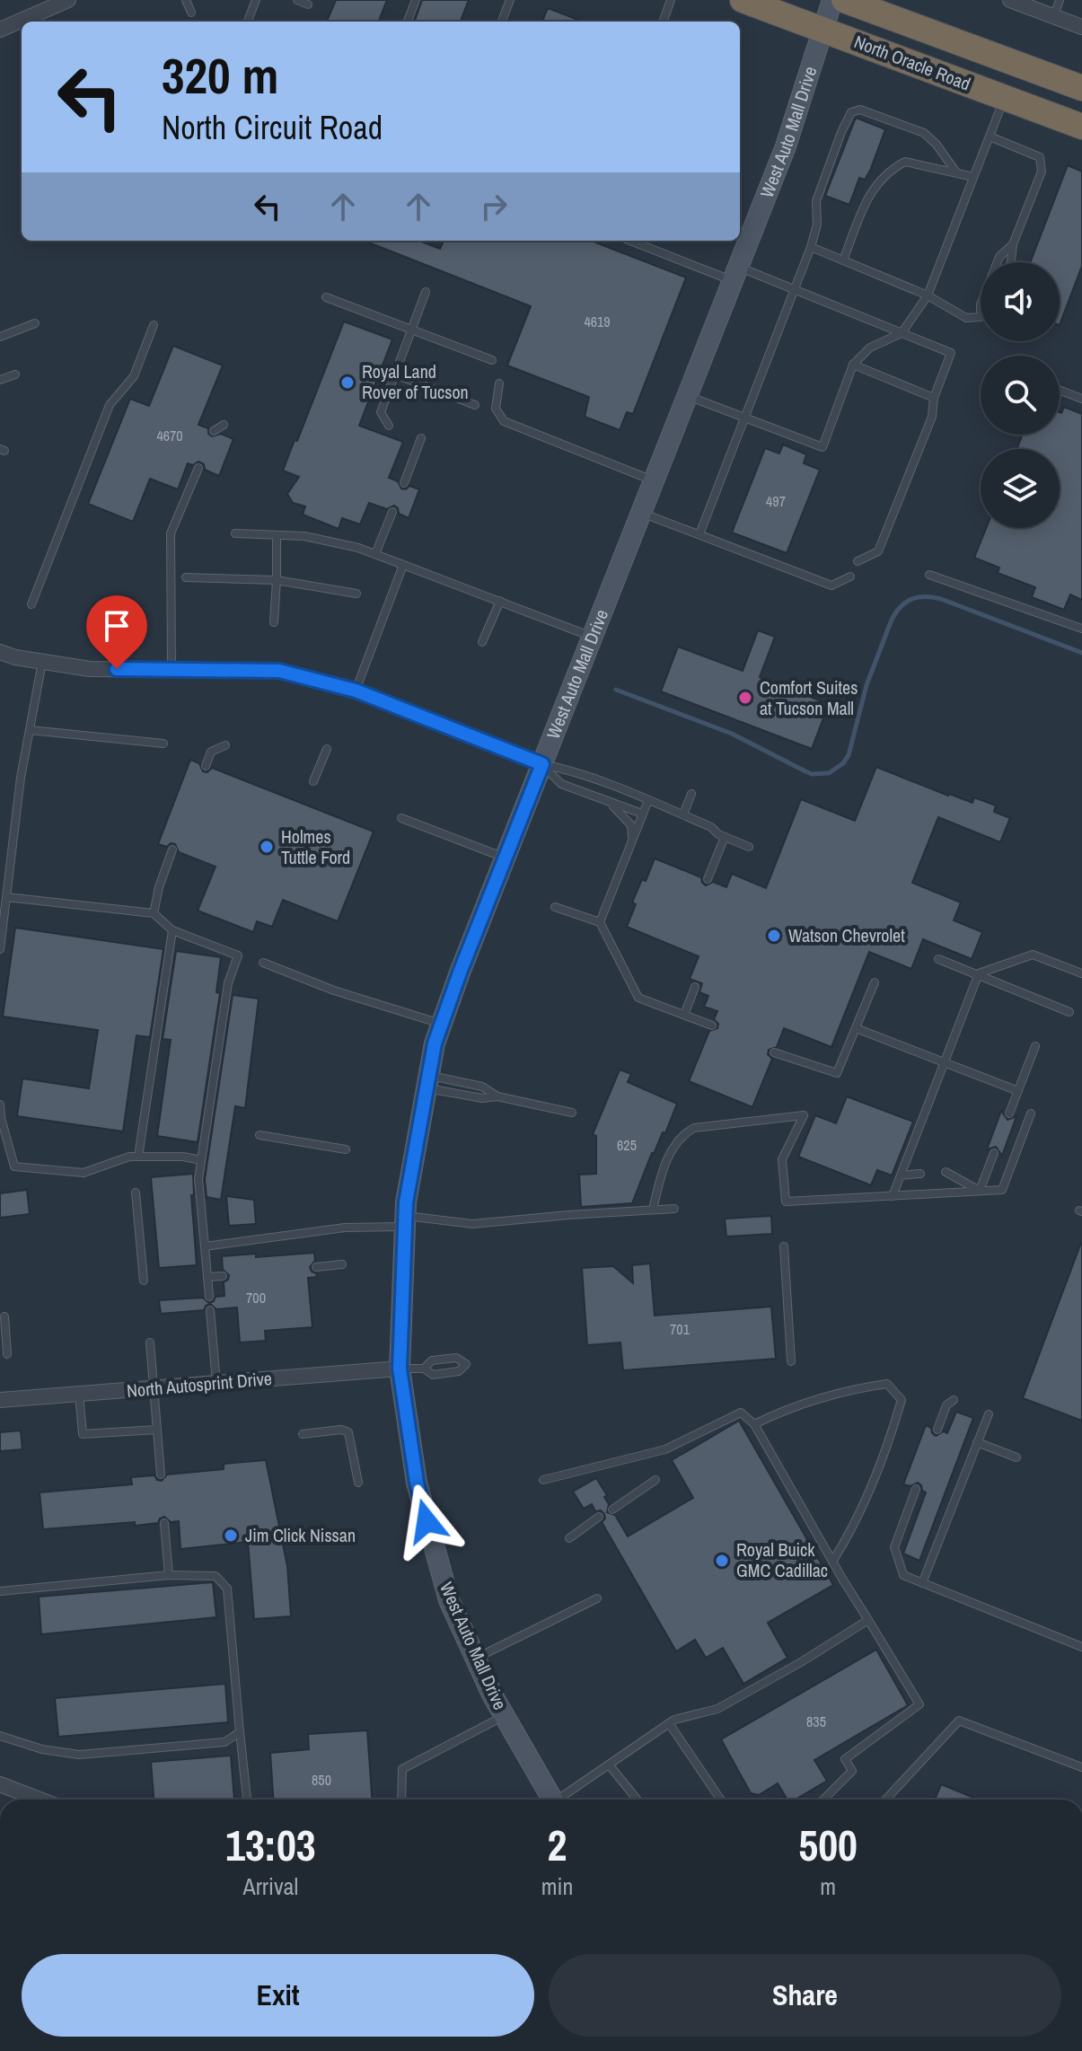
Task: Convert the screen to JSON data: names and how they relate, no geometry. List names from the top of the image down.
{
  "streets": {
    "highway": ["North Oracle Road"],
    "street": ["West Auto Mall Drive", "North Autosprint Drive"]
  },
  "crossings": [
    ["North Oracle Road", "West Auto Mall Drive"],
    ["West Auto Mall Drive", "North Autosprint Drive"]
  ],
  "places": [
    "Royal Land Rover of Tucson",
    "Comfort Suites at Tucson Mall",
    "Holmes Tuttle Ford",
    "Watson Chevrolet",
    "Jim Click Nissan",
    "Royal Buick GMC Cadillac"
  ],
  "house_numbers": [
    "4619",
    "4670",
    "497",
    "625",
    "700",
    "701",
    "835",
    "850"
  ],
  "page": {
    "turn": ["320 m", "North Circuit Road"],
    "eta": [
      "13:03",
      "Arrival",
      "2",
      "min",
      "500",
      "m"
    ],
    "buttons": ["Exit", "Share"]
  }
}
